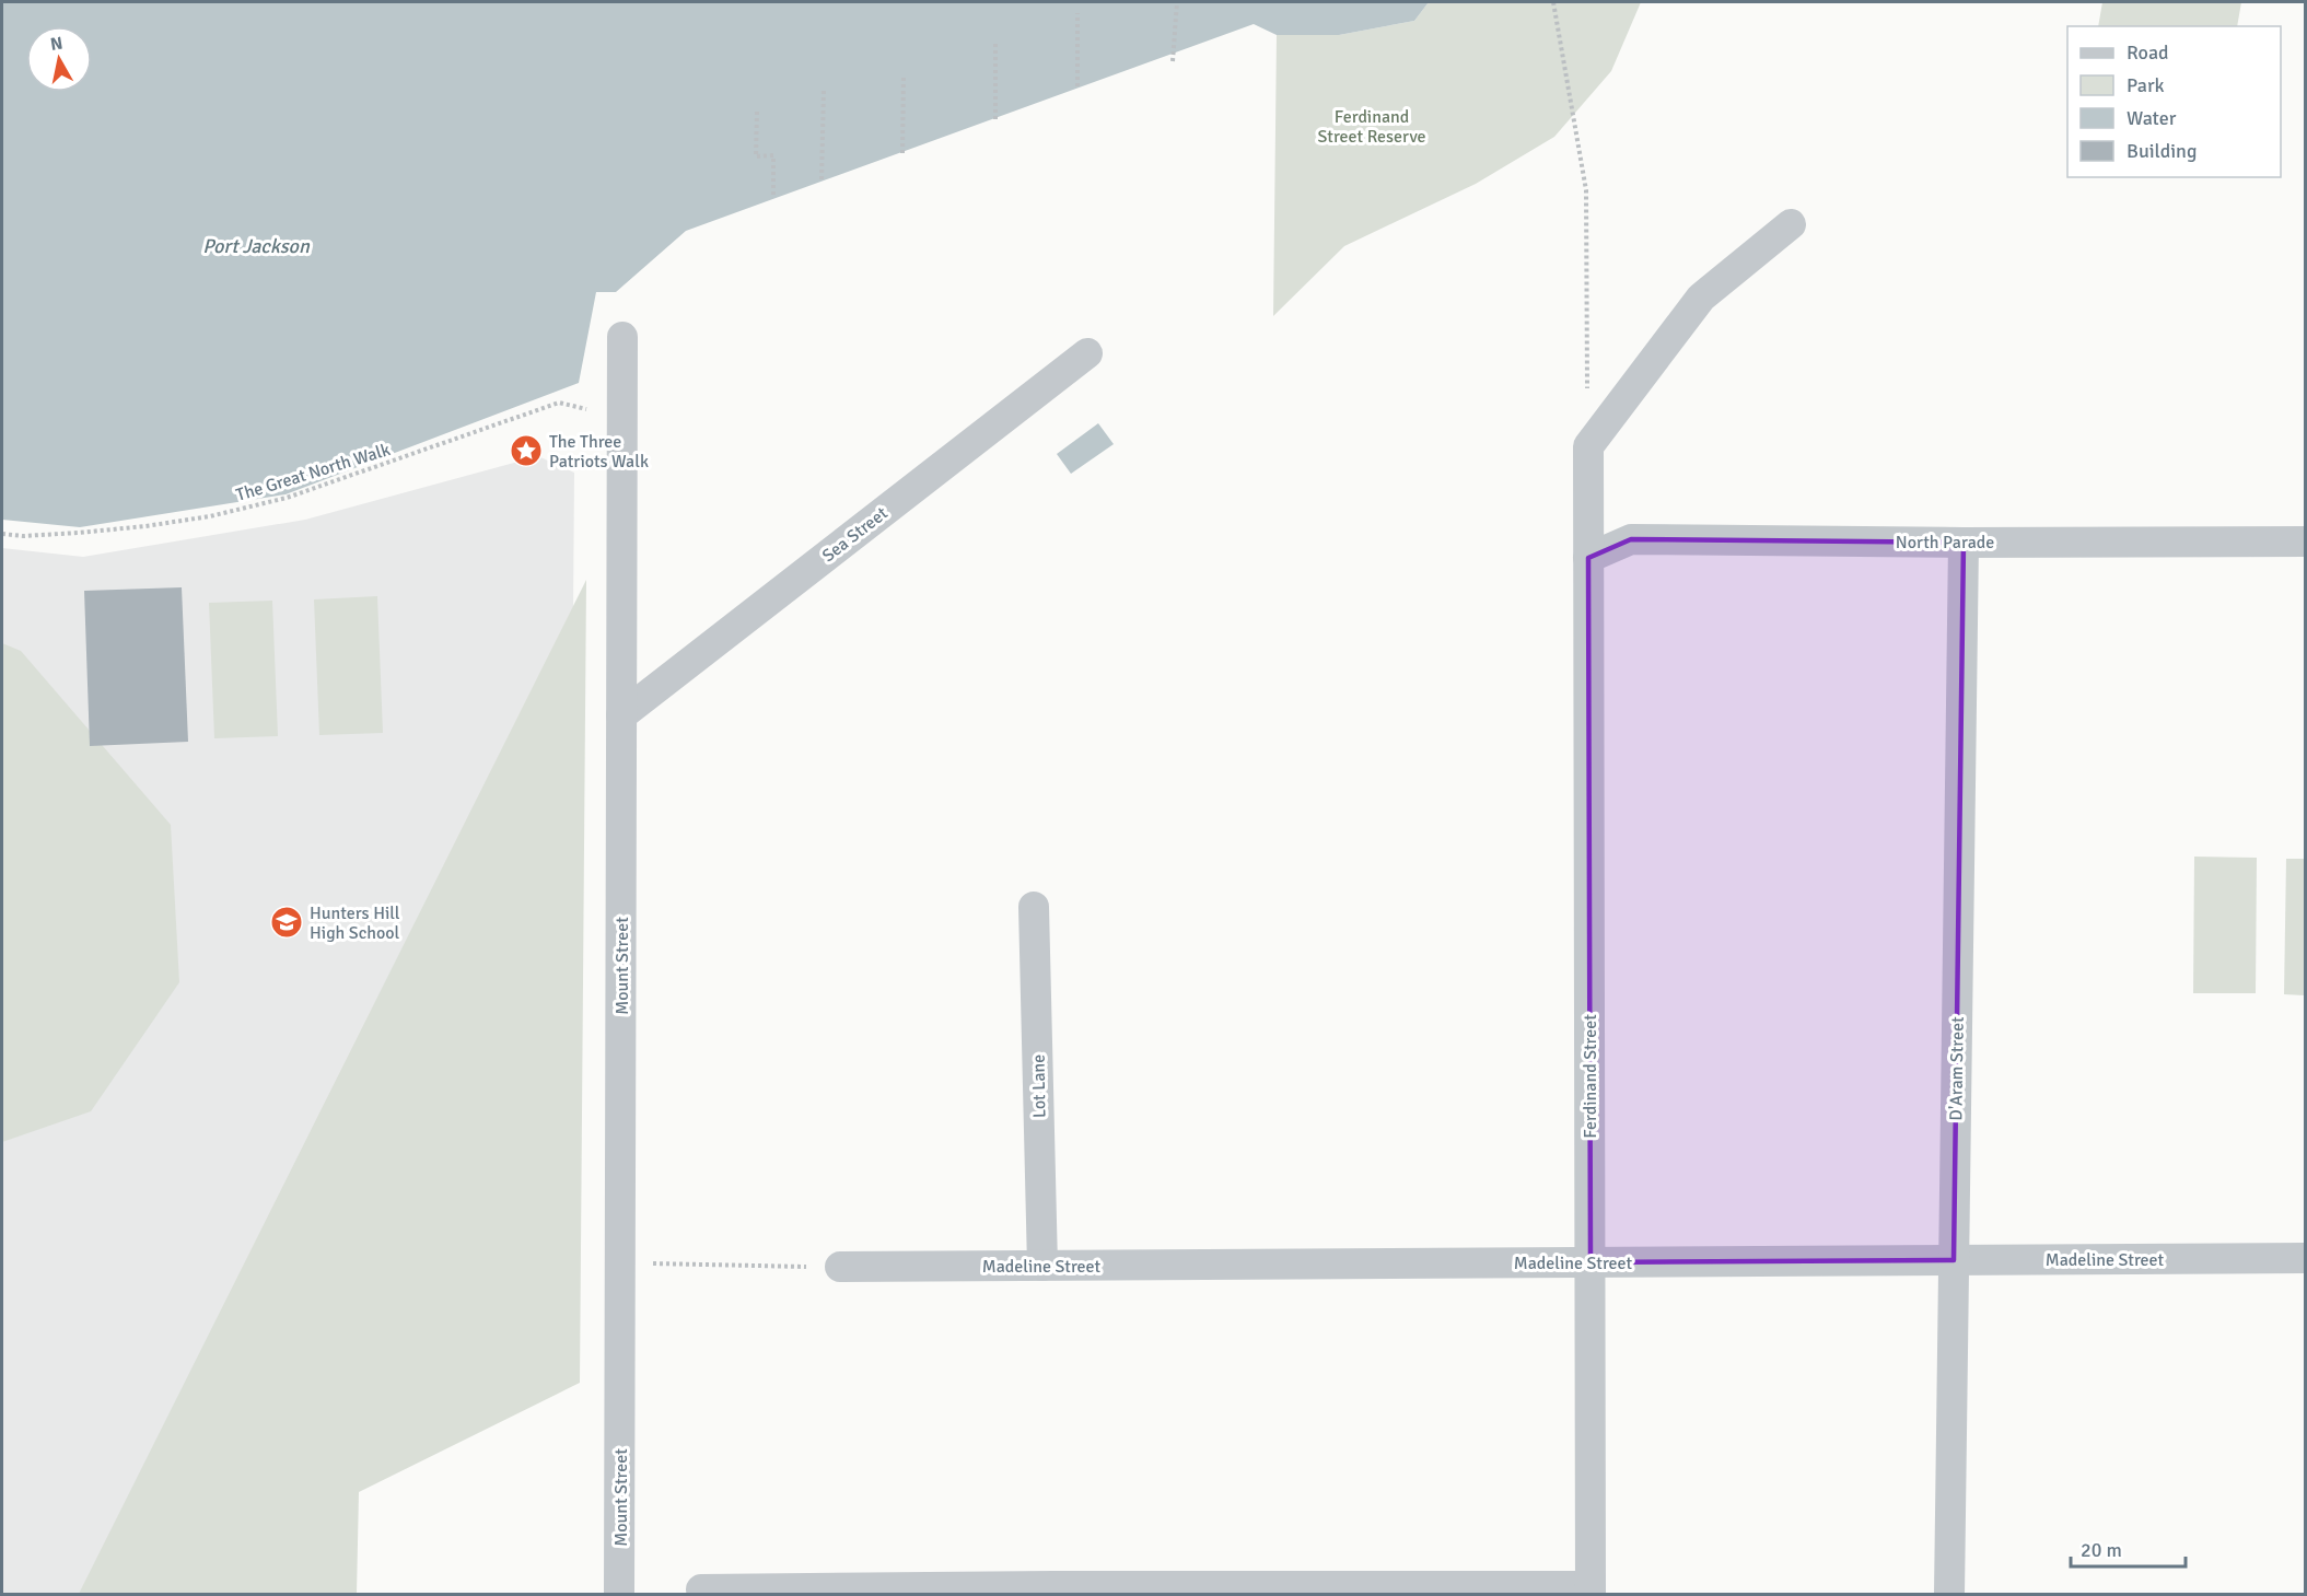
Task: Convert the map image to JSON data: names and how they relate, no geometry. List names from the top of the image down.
{
  "streets": {
    "street": [
      "Sea Street",
      "North Parade",
      "Mount Street",
      "D'Aram Street",
      "Ferdinand Street",
      "Lot Lane",
      "Madeline Street"
    ],
    "path": ["The Great North Walk"]
  },
  "crossings": [
    ["The Great North Walk", "Mount Street"],
    ["Sea Street", "Mount Street"],
    ["North Parade", "D'Aram Street"],
    ["North Parade", "Ferdinand Street"],
    ["D'Aram Street", "Madeline Street"],
    ["Ferdinand Street", "Madeline Street"],
    ["Lot Lane", "Madeline Street"]
  ],
  "water": ["Port Jackson"],
  "parks": ["Ferdinand Street Reserve"],
  "places": {
    "place": ["The Three Patriots Walk"],
    "school or university": ["Hunters Hill High School"]
  },
  "legend": [
    "Road",
    "Park",
    "Water",
    "Building"
  ],
  "scale_bar": "20 m",
  "north": "top"
}
